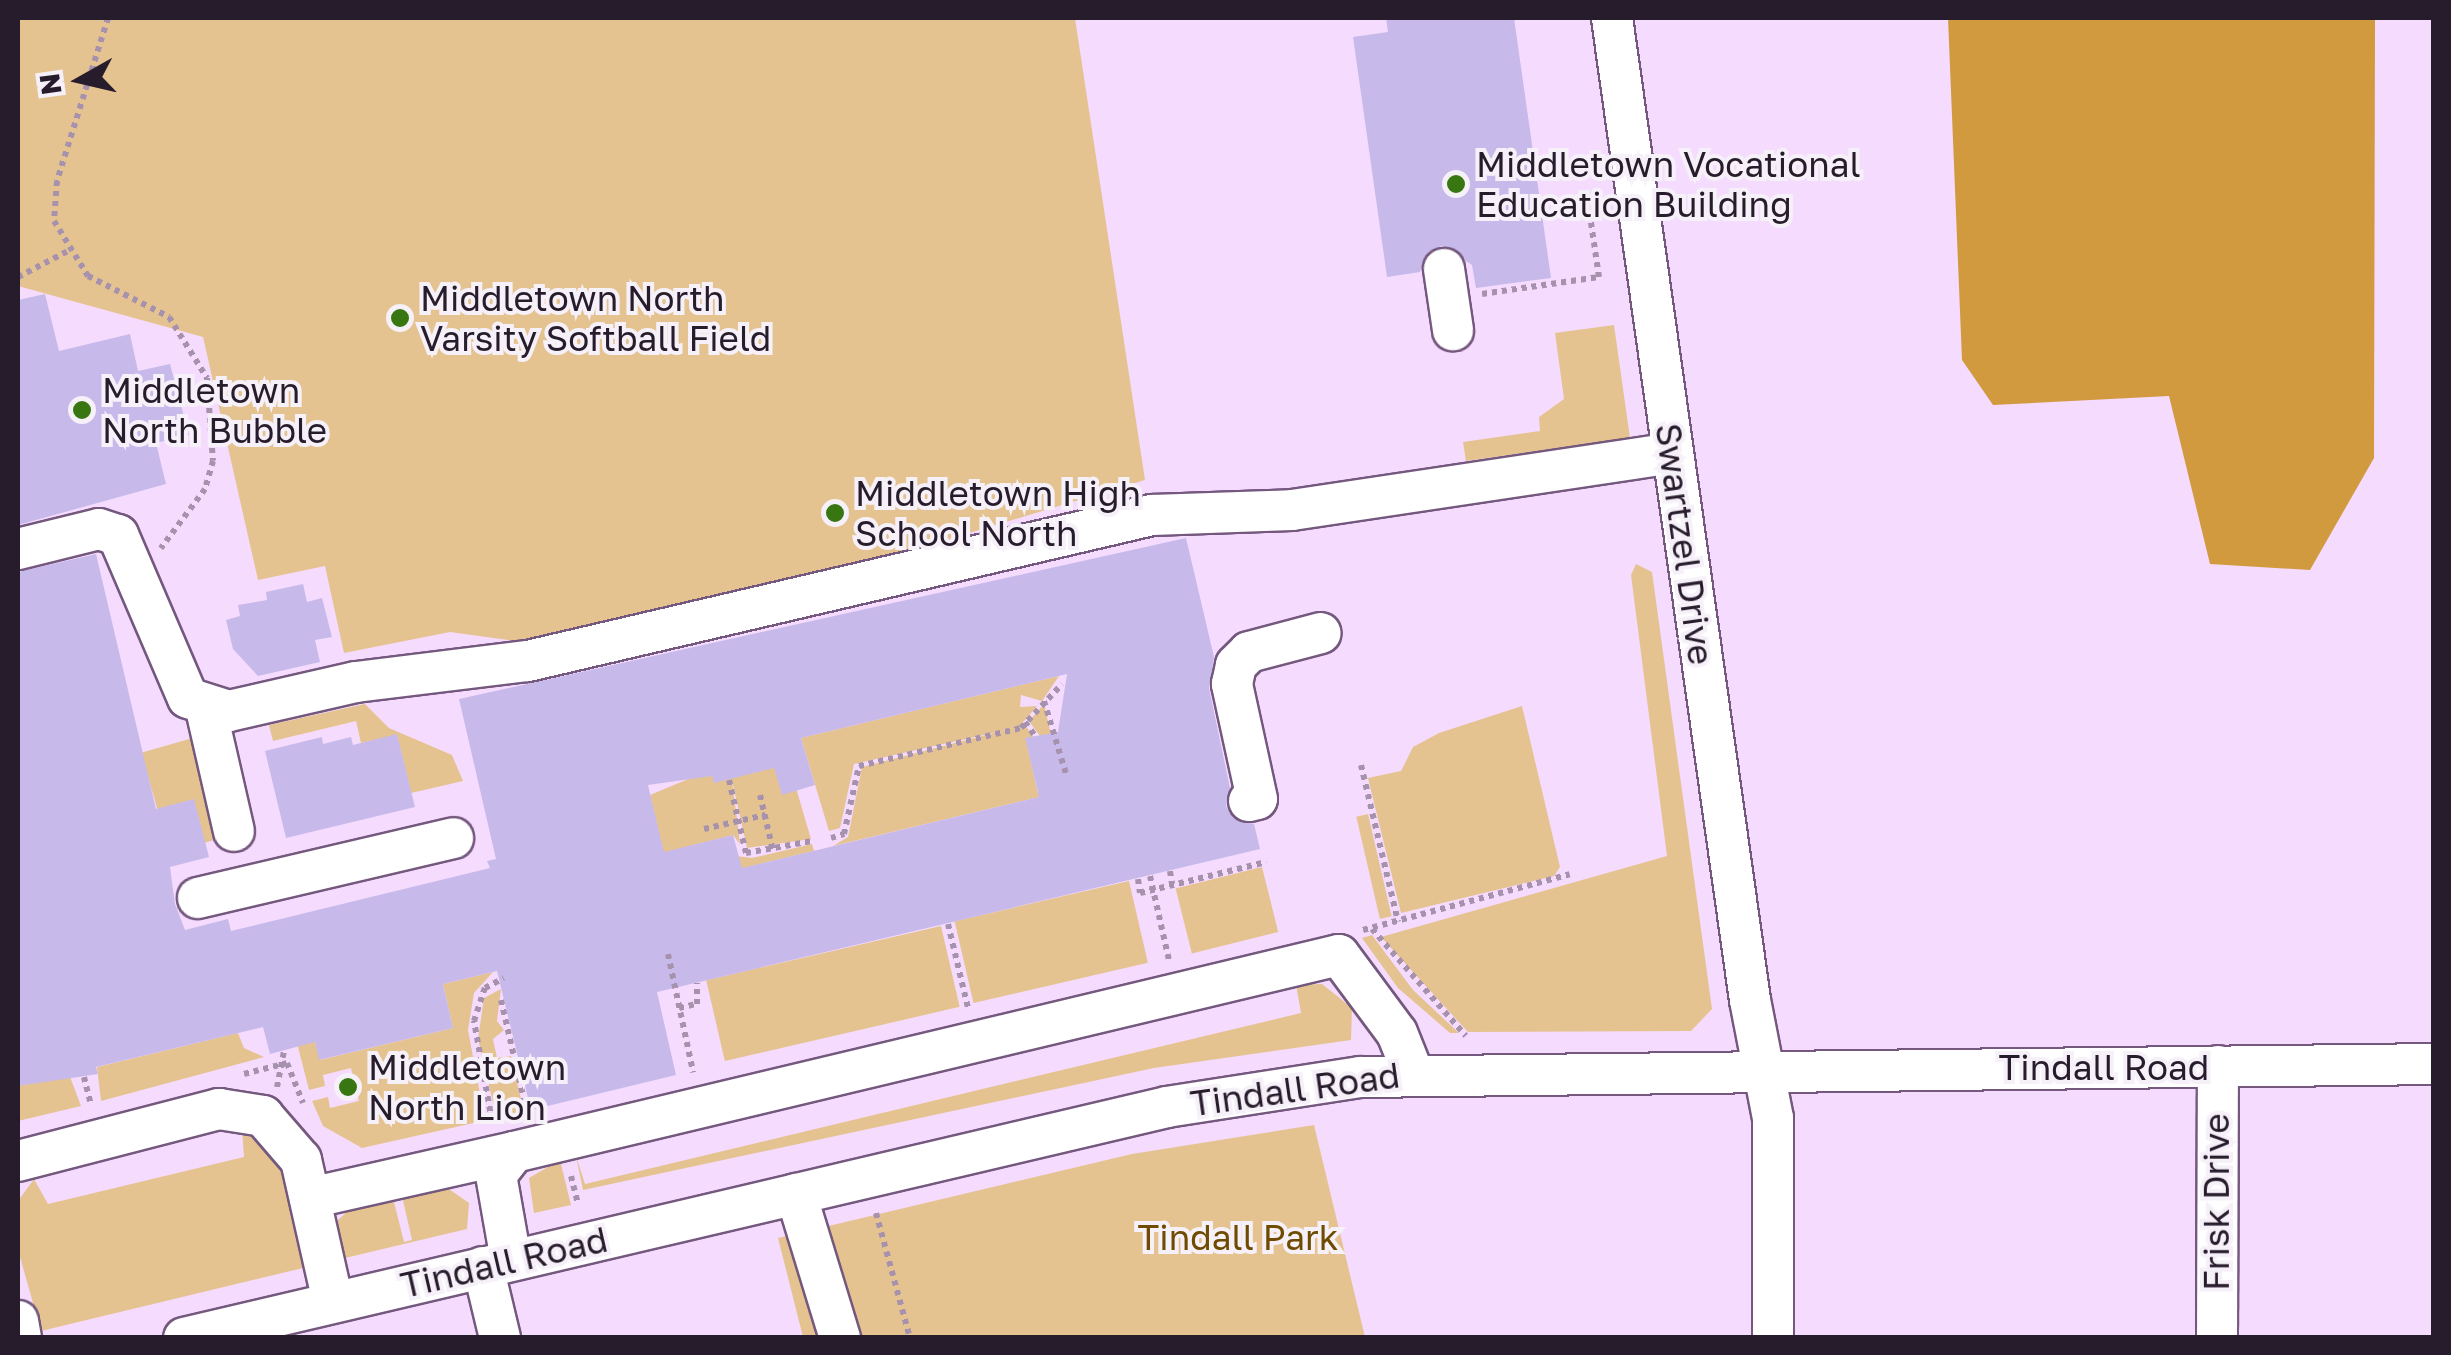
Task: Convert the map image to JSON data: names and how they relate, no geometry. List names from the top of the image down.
{
  "streets": {
    "street": ["Swartzel Drive", "Tindall Road", "Frisk Drive"]
  },
  "crossings": [
    ["Swartzel Drive", "Tindall Road"],
    ["Tindall Road", "Frisk Drive"]
  ],
  "parks": ["Tindall Park"],
  "places": [
    "Middletown Vocational Education Building",
    "Middletown North Varsity Softball Field",
    "Middletown North Bubble",
    "Middletown High School North",
    "Middletown North Lion"
  ],
  "north": "left"
}
